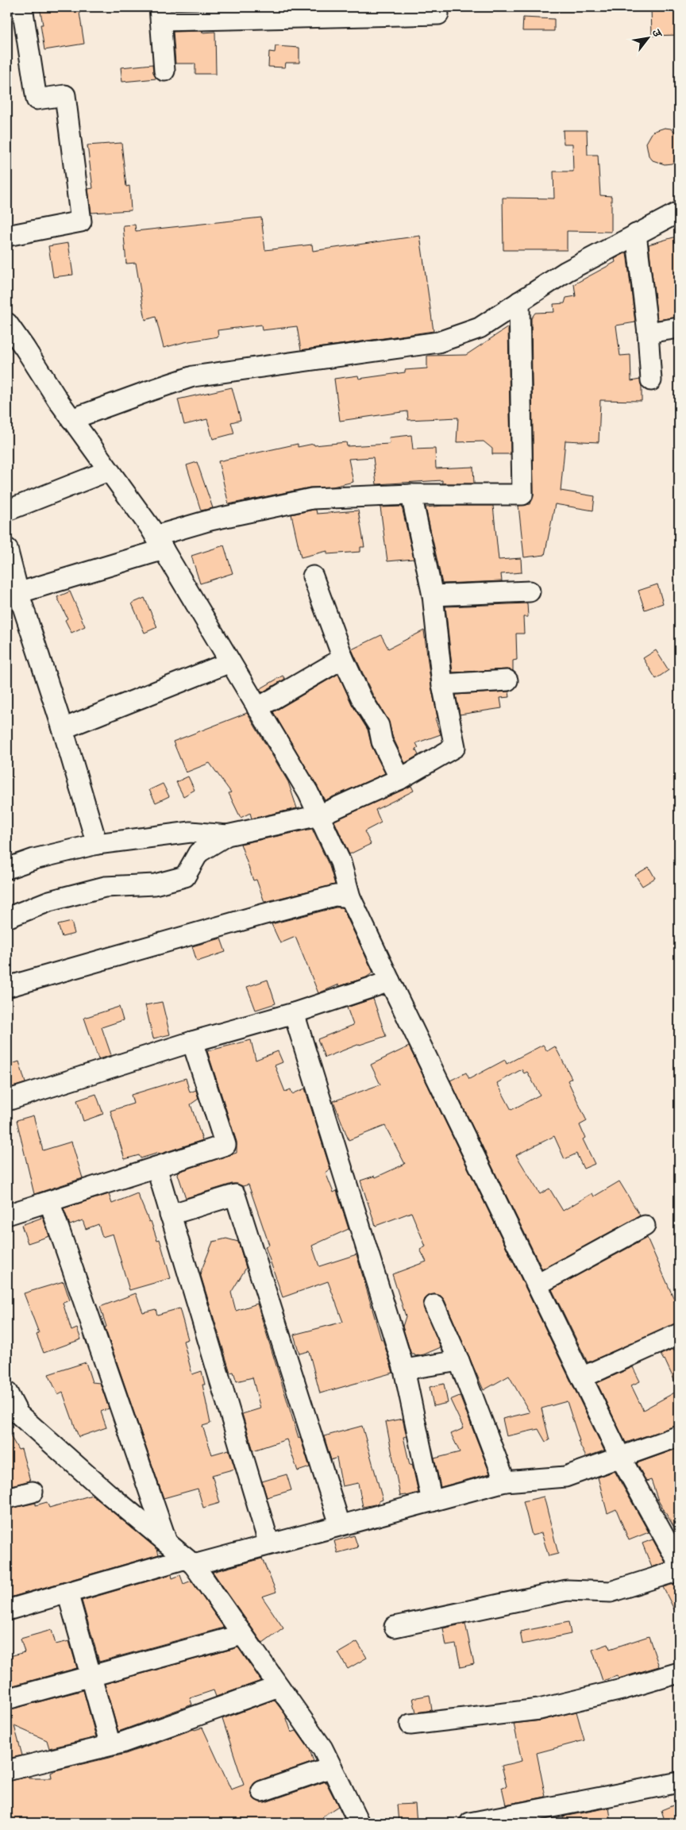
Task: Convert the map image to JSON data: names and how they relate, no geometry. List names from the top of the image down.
{
  "north": "top right"
}
